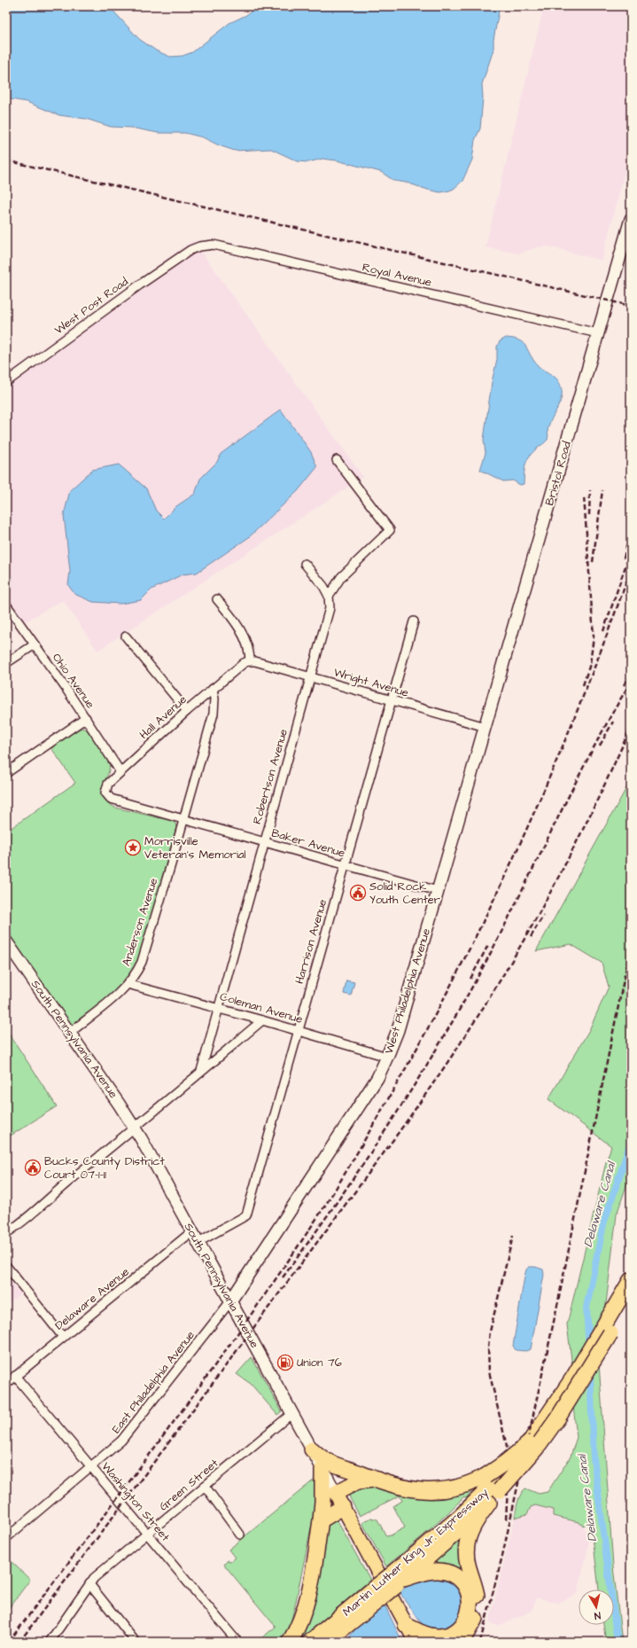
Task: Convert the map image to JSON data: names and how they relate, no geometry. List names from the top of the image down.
{
  "streets": {
    "highway": ["Martin Luther King Jr. Expressway"],
    "main road": ["Bristol Road", "West Philadelphia Avenue", "South Pennsylvania Avenue"],
    "street": [
      "Royal Avenue",
      "West Post Road",
      "Ohio Avenue",
      "Wright Avenue",
      "Hall Avenue",
      "Robertson Avenue",
      "Baker Avenue",
      "Anderson Avenue",
      "Harrison Avenue",
      "Coleman Avenue",
      "Delaware Avenue",
      "East Philadelphia Avenue",
      "Green Street",
      "Washington Street"
    ]
  },
  "crossings": [
    ["Royal Avenue", "West Post Road"],
    ["Royal Avenue", "Bristol Road"],
    ["Bristol Road", "Wright Avenue"],
    ["Bristol Road", "West Philadelphia Avenue"],
    ["Ohio Avenue", "Hall Avenue"],
    ["Wright Avenue", "Hall Avenue"],
    ["Wright Avenue", "Robertson Avenue"],
    ["Wright Avenue", "Harrison Avenue"],
    ["Wright Avenue", "West Philadelphia Avenue"],
    ["Hall Avenue", "Baker Avenue"],
    ["Hall Avenue", "Anderson Avenue"],
    ["Robertson Avenue", "Baker Avenue"],
    ["Robertson Avenue", "Coleman Avenue"],
    ["Baker Avenue", "Anderson Avenue"],
    ["Baker Avenue", "Harrison Avenue"],
    ["Baker Avenue", "West Philadelphia Avenue"],
    ["Anderson Avenue", "Coleman Avenue"],
    ["Anderson Avenue", "South Pennsylvania Avenue"],
    ["Harrison Avenue", "Coleman Avenue"],
    ["Harrison Avenue", "South Pennsylvania Avenue"],
    ["West Philadelphia Avenue", "Coleman Avenue"],
    ["West Philadelphia Avenue", "South Pennsylvania Avenue"],
    ["West Philadelphia Avenue", "East Philadelphia Avenue"],
    ["South Pennsylvania Avenue", "Delaware Avenue"],
    ["South Pennsylvania Avenue", "East Philadelphia Avenue"],
    ["South Pennsylvania Avenue", "Green Street"],
    ["Delaware Avenue", "Washington Street"],
    ["East Philadelphia Avenue", "Washington Street"],
    ["Green Street", "Washington Street"]
  ],
  "water": ["Delaware Canal"],
  "places": {
    "place": ["Morrisville Veteran's Memorial"],
    "public building": ["Solid Rock Youth Center", "Bucks County District Court 07-1-11"],
    "fuel station": ["Union 76"]
  },
  "north": "bottom"
}
